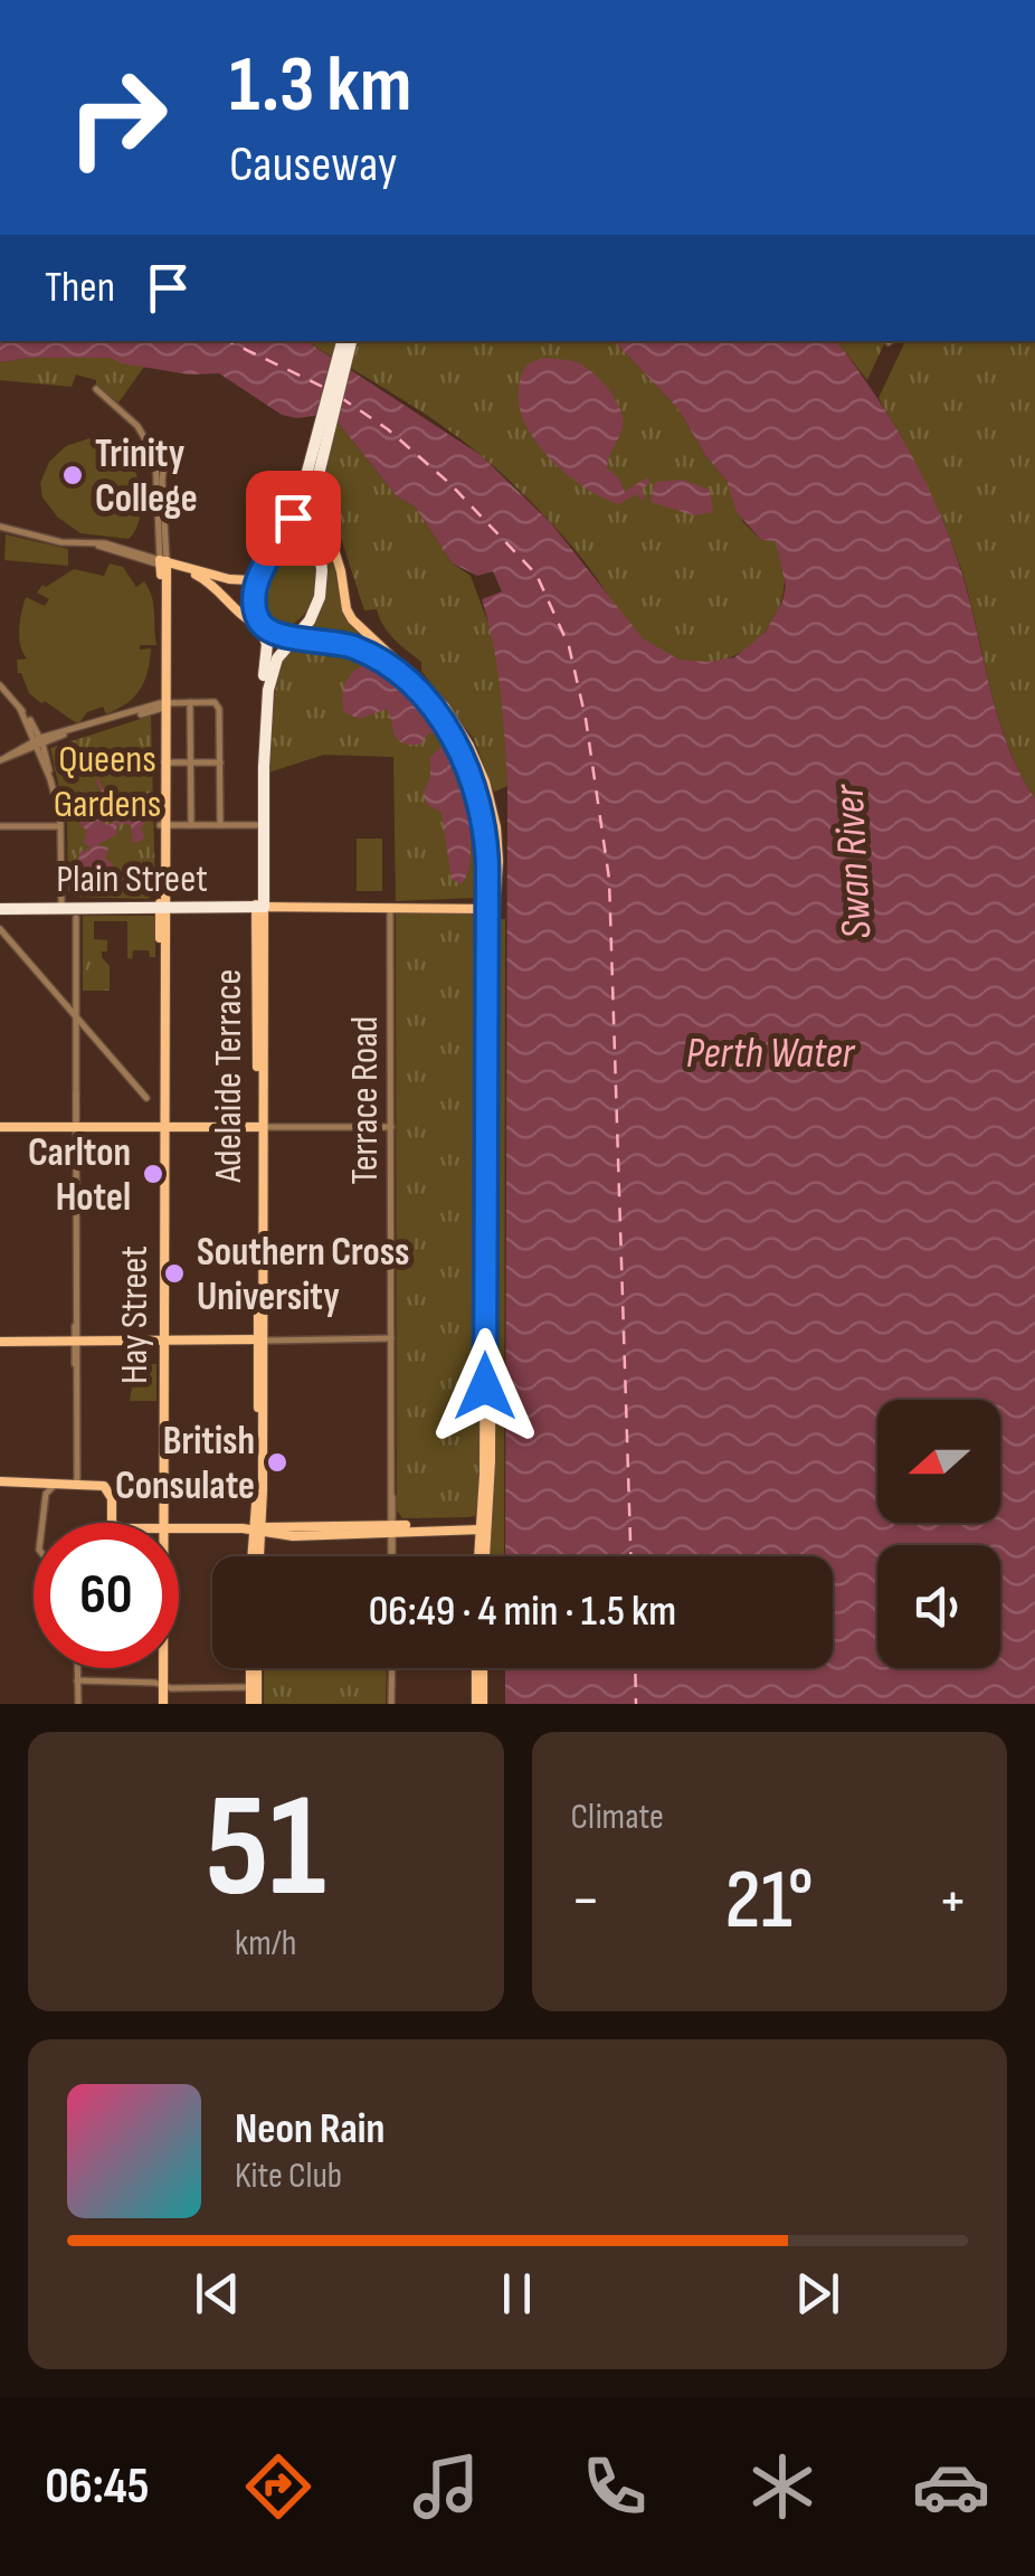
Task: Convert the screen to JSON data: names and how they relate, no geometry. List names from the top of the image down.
{
  "streets": {
    "highway": ["Plain Street", "Adelaide Terrace"],
    "main road": ["Hay Street"],
    "street": ["Terrace Road"]
  },
  "crossings": [
    ["Plain Street", "Adelaide Terrace"],
    ["Plain Street", "Terrace Road"],
    ["Plain Street", "Hay Street"]
  ],
  "water": ["Swan River", "Perth Water"],
  "parks": ["Queens Gardens"],
  "places": [
    "Trinity College",
    "Carlton Hotel",
    "Southern Cross University",
    "British Consulate"
  ],
  "north": "left",
  "page": {
    "turn": ["1.3 km", "Causeway"],
    "then": "Then",
    "limit": "60",
    "trip": "06:49 · 4 min · 1.5 km",
    "tile": [
      ["51", "km/h"],
      "Climate"
    ],
    "heat": ["−", "21°", "+"],
    "song": ["Neon Rain", "Kite Club"],
    "tabs": "06:45"
  }
}
